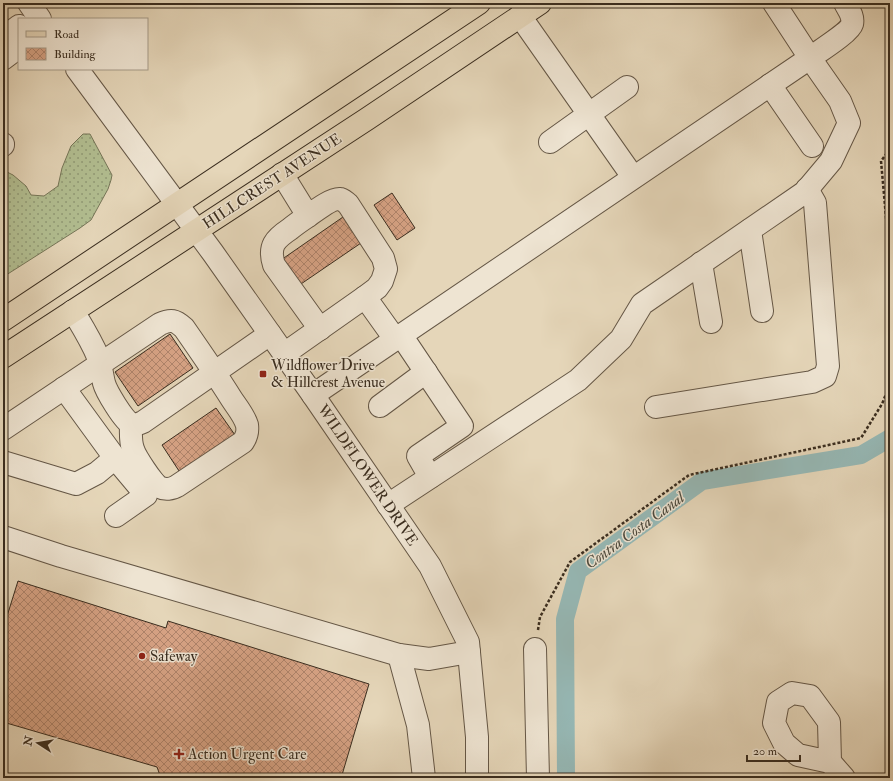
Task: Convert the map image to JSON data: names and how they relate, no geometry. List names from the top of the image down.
{
  "streets": {
    "main road": ["HILLCREST AVENUE"],
    "street": ["WILDFLOWER DRIVE"]
  },
  "crossings": [
    ["HILLCREST AVENUE", "WILDFLOWER DRIVE"]
  ],
  "water": ["Contra Costa Canal"],
  "places": {
    "transit": ["Wildflower Drive & Hillcrest Avenue"],
    "other": ["Safeway"],
    "health": ["Action Urgent Care"]
  },
  "legend": ["Road", "Building"],
  "scale_bar": "20 m",
  "north": "left"
}
